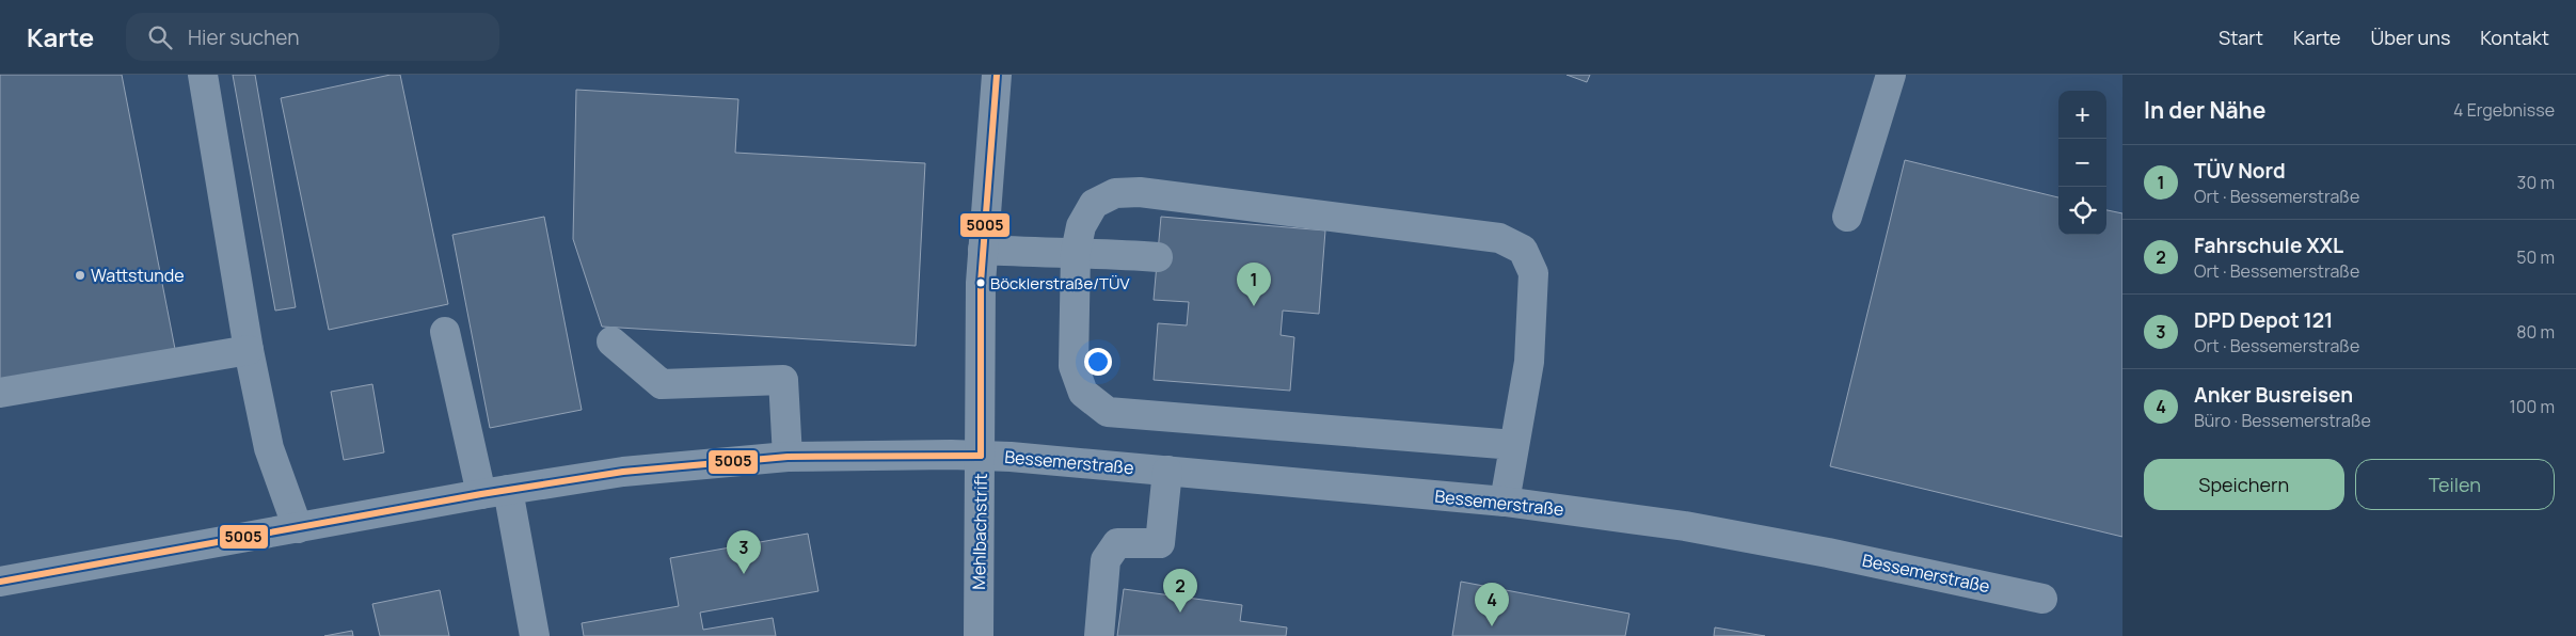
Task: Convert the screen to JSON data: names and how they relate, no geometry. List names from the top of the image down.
{
  "streets": {
    "street": ["Bessemerstraße", "Mehlbachstrift"]
  },
  "crossings": [
    ["Bessemerstraße", "Mehlbachstrift"]
  ],
  "places": ["Wattstunde", "Böcklerstraße/TÜV"],
  "lines": ["transit line 5005"],
  "page": {
    "header": "Karte",
    "search": "Hier suchen",
    "nav": [
      "Start",
      "Karte",
      "Über uns",
      "Kontakt"
    ],
    "heading": ["In der Nähe", "4 Ergebnisse"],
    "map_buttons": ["+", "−"],
    "list": [
      {
        "mark": "1",
        "name": "TÜV Nord",
        "note": "Ort · Bessemerstraße",
        "value": "30 m"
      },
      {
        "mark": "2",
        "name": "Fahrschule XXL",
        "note": "Ort · Bessemerstraße",
        "value": "50 m"
      },
      {
        "mark": "3",
        "name": "DPD Depot 121",
        "note": "Ort · Bessemerstraße",
        "value": "80 m"
      },
      {
        "mark": "4",
        "name": "Anker Busreisen",
        "note": "Büro · Bessemerstraße",
        "value": "100 m"
      }
    ],
    "pins": [
      "1",
      "3",
      "2",
      "4"
    ],
    "buttons": ["Speichern", "Teilen"]
  }
}
